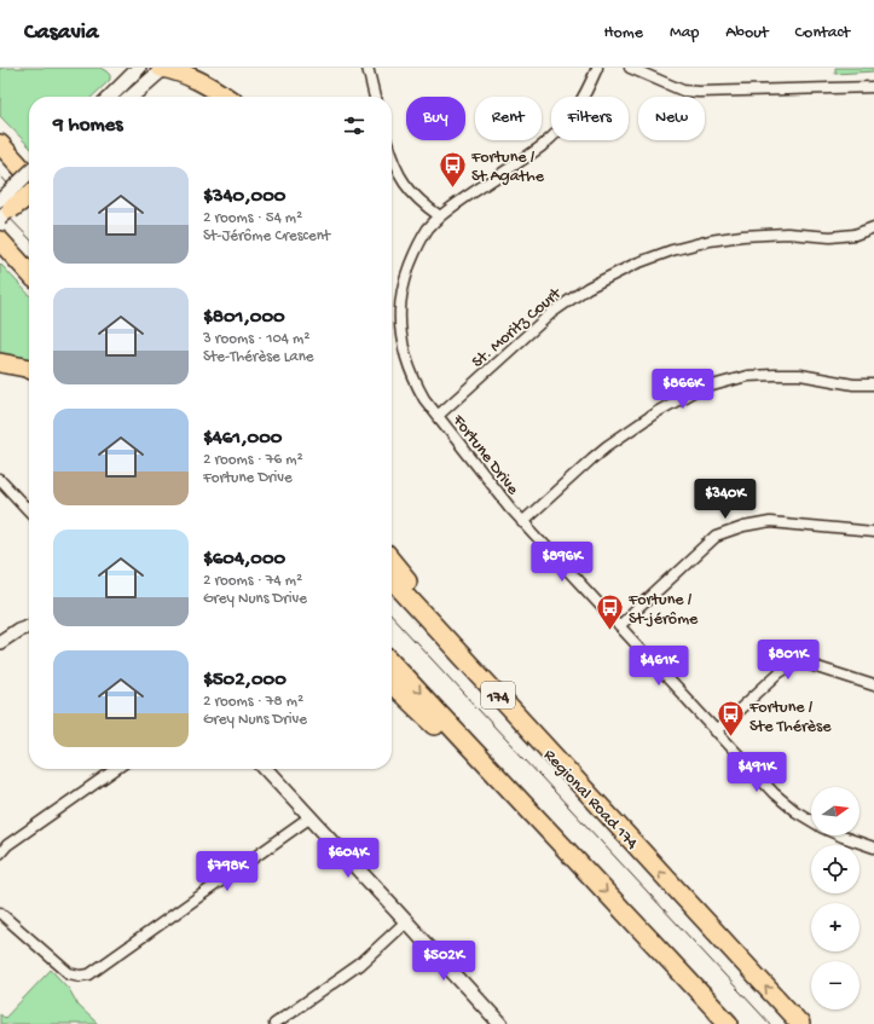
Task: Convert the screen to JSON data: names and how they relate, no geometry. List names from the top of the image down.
{
  "streets": {
    "highway": ["174", "Regional Road 174"],
    "street": ["St. Moritz Court", "Fortune Drive"]
  },
  "crossings": [
    ["St. Moritz Court", "Fortune Drive"]
  ],
  "places": {
    "bus stop": ["Fortune / St Agathe", "Fortune / St-jérôme", "Fortune / Ste Thérèse"]
  },
  "north": "right",
  "page": {
    "header": "Casavia",
    "nav": [
      "Home",
      "Map",
      "About",
      "Contact"
    ],
    "chip": [
      "Buy",
      "Rent",
      "Filters",
      "New"
    ],
    "heading": "9 homes",
    "list": [
      {
        "name": "$340,000",
        "note": "2 rooms · 54 m² · St-Jérôme Crescent"
      },
      {
        "name": "$801,000",
        "note": "3 rooms · 104 m² · Ste-Thérèse Lane"
      },
      {
        "name": "$461,000",
        "note": "2 rooms · 76 m² · Fortune Drive"
      },
      {
        "name": "$604,000",
        "note": "2 rooms · 74 m² · Grey Nuns Drive"
      },
      {
        "name": "$502,000",
        "note": "2 rooms · 78 m² · Grey Nuns Drive"
      }
    ],
    "price": [
      "$866K",
      "$340K",
      "$896K",
      "$801K",
      "$461K",
      "$491K",
      "$604K",
      "$798K",
      "$502K"
    ],
    "map_buttons": ["+", "−"]
  }
}
